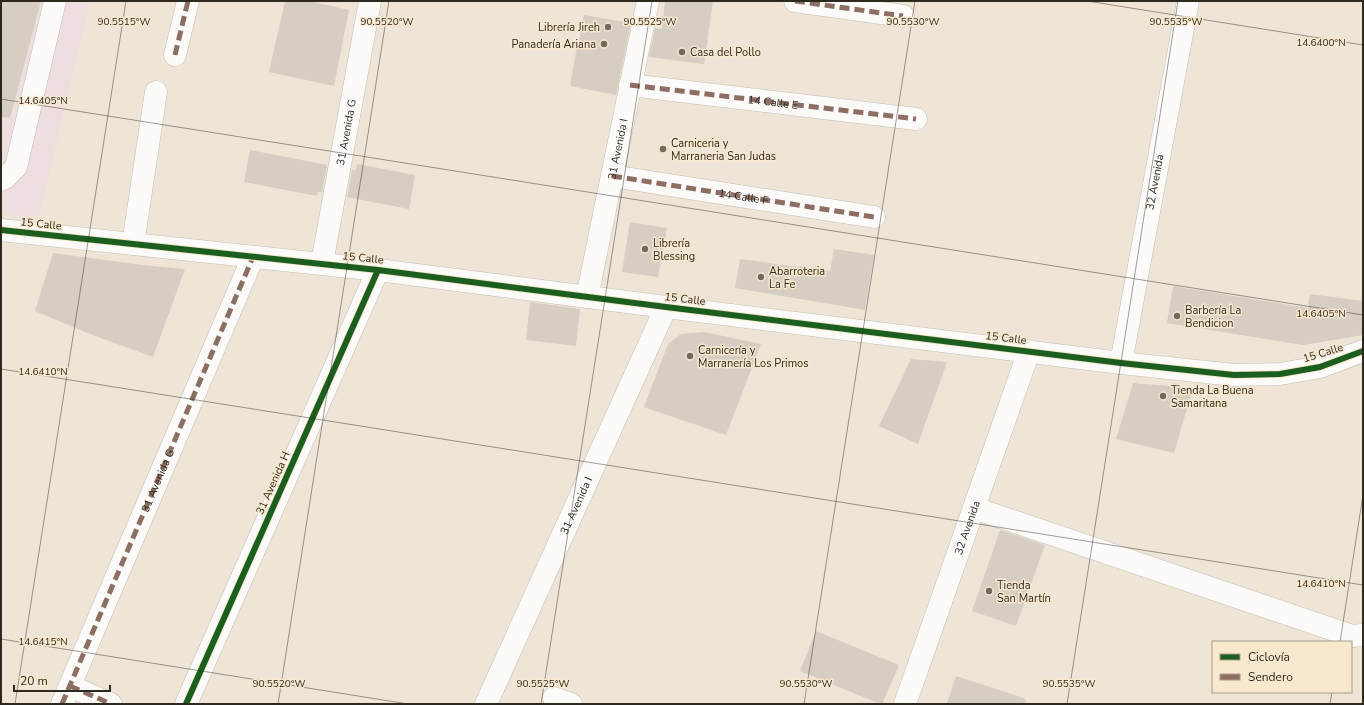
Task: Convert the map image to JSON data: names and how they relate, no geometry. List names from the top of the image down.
{
  "streets": {
    "street": [
      "14 Calle E",
      "31 Avenida G",
      "31 Avenida I",
      "32 Avenida",
      "14 Calle F",
      "15 Calle",
      "31 Avenida H"
    ]
  },
  "crossings": [
    ["14 Calle E", "31 Avenida I"],
    ["31 Avenida G", "15 Calle"],
    ["31 Avenida I", "14 Calle F"],
    ["31 Avenida I", "15 Calle"],
    ["32 Avenida", "15 Calle"],
    ["15 Calle", "31 Avenida H"]
  ],
  "places": [
    "Librería Jireh",
    "Panadería Ariana",
    "Casa del Pollo",
    "Carniceria y Marraneria San Judas",
    "Librería Blessing",
    "Abarroteria La Fe",
    "Barbería La Bendicion",
    "Carnicería y Marranería Los Primos",
    "Tienda La Buena Samaritana",
    "Tienda San Martín"
  ],
  "legend": ["Ciclovía", "Sendero"],
  "scale_bar": "20 m",
  "coordinates": [
    "90.5515°W",
    "90.5520°W",
    "90.5525°W",
    "90.5530°W",
    "90.5535°W",
    "14.6400°N",
    "14.6405°N",
    "14.6410°N",
    "14.6415°N"
  ]
}
